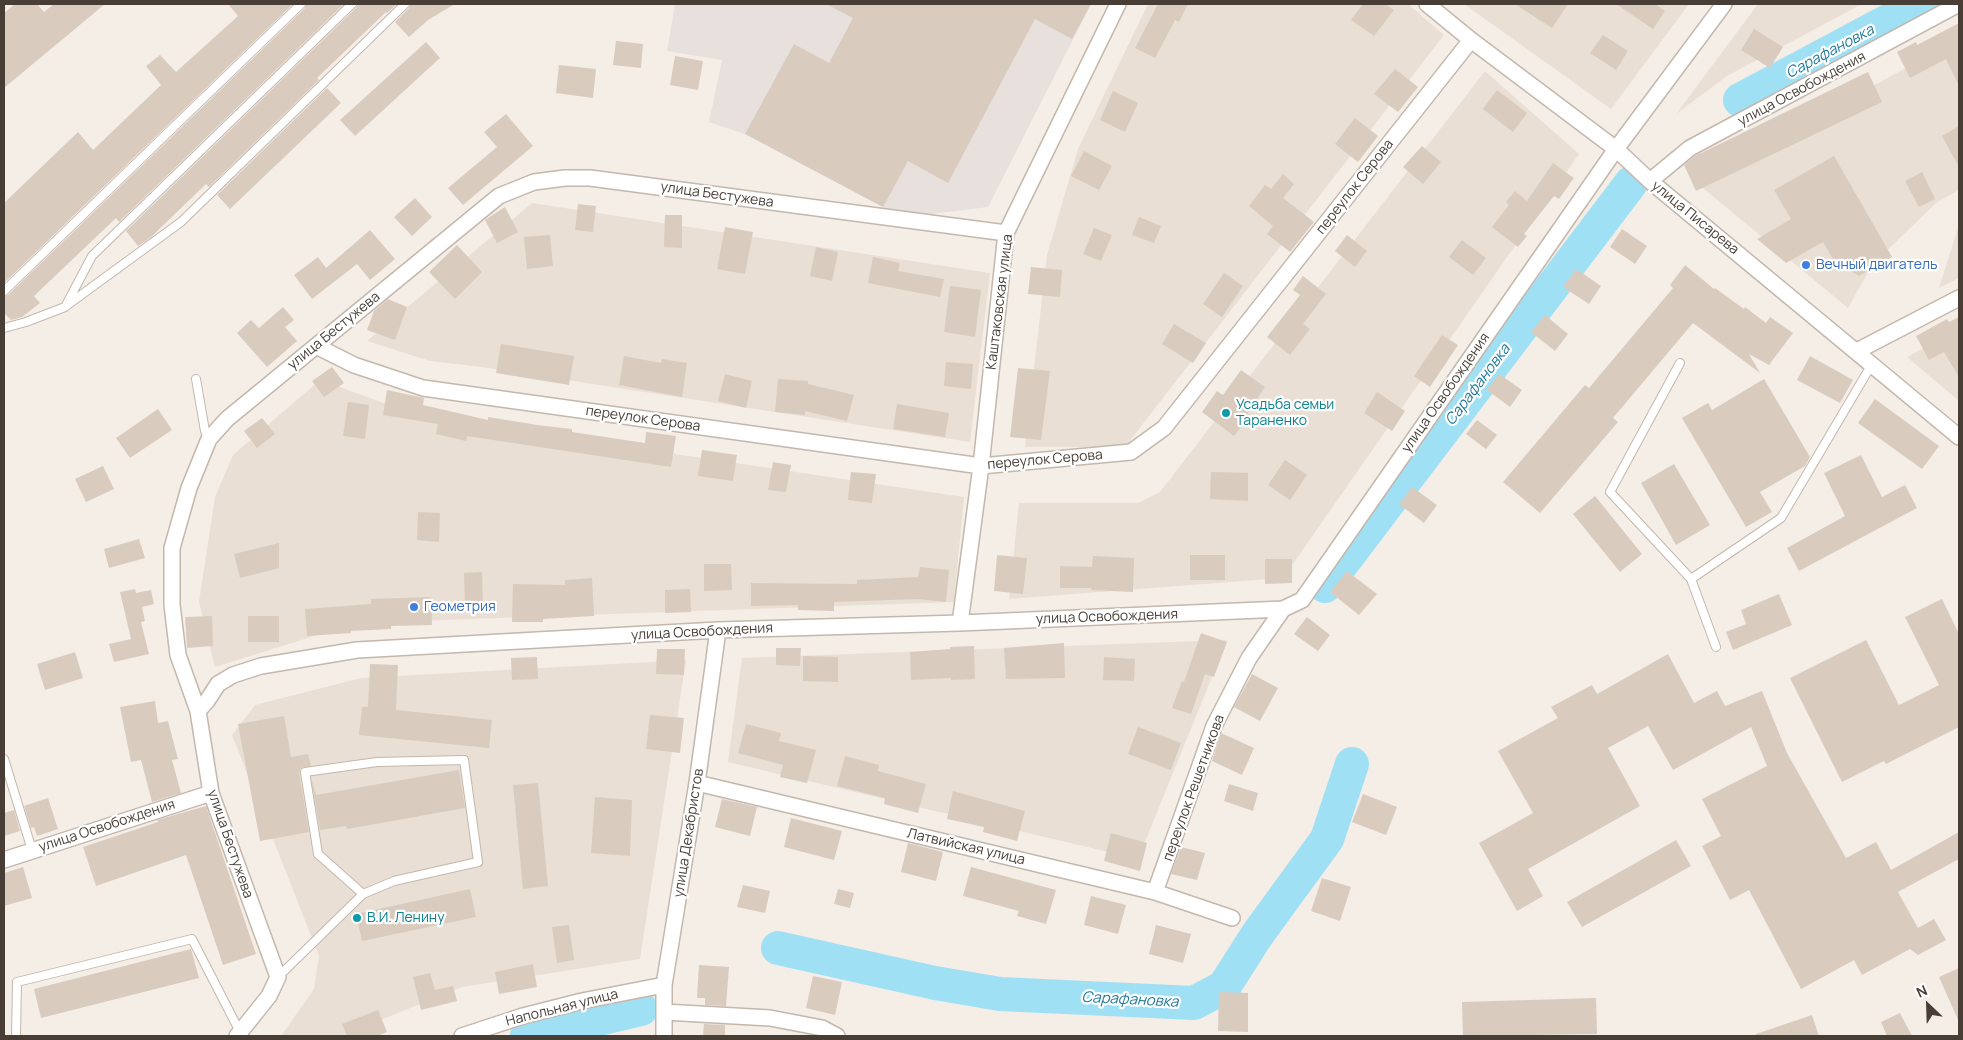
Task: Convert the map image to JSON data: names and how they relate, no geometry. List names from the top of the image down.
{
  "streets": {
    "street": [
      "улица Освобождения",
      "переулок Серова",
      "улица Бестужева",
      "улица Писарева",
      "Каштаковская улица",
      "переулок Решетникова",
      "улица Декабристов",
      "Латвийская улица",
      "Напольная улица"
    ]
  },
  "crossings": [
    ["улица Освобождения", "улица Бестужева"],
    ["улица Освобождения", "улица Писарева"],
    ["улица Освобождения", "Каштаковская улица"],
    ["улица Освобождения", "переулок Решетникова"],
    ["улица Освобождения", "улица Декабристов"],
    ["переулок Серова", "улица Бестужева"],
    ["переулок Серова", "улица Писарева"],
    ["переулок Серова", "Каштаковская улица"],
    ["улица Бестужева", "Каштаковская улица"],
    ["переулок Решетникова", "Латвийская улица"],
    ["улица Декабристов", "Латвийская улица"],
    ["улица Декабристов", "Напольная улица"]
  ],
  "water": ["Сарафановка"],
  "places": [
    "Вечный двигатель",
    "Усадьба семьи Тараненко",
    "Геометрия",
    "В.И. Ленину"
  ],
  "north": "top left"
}
